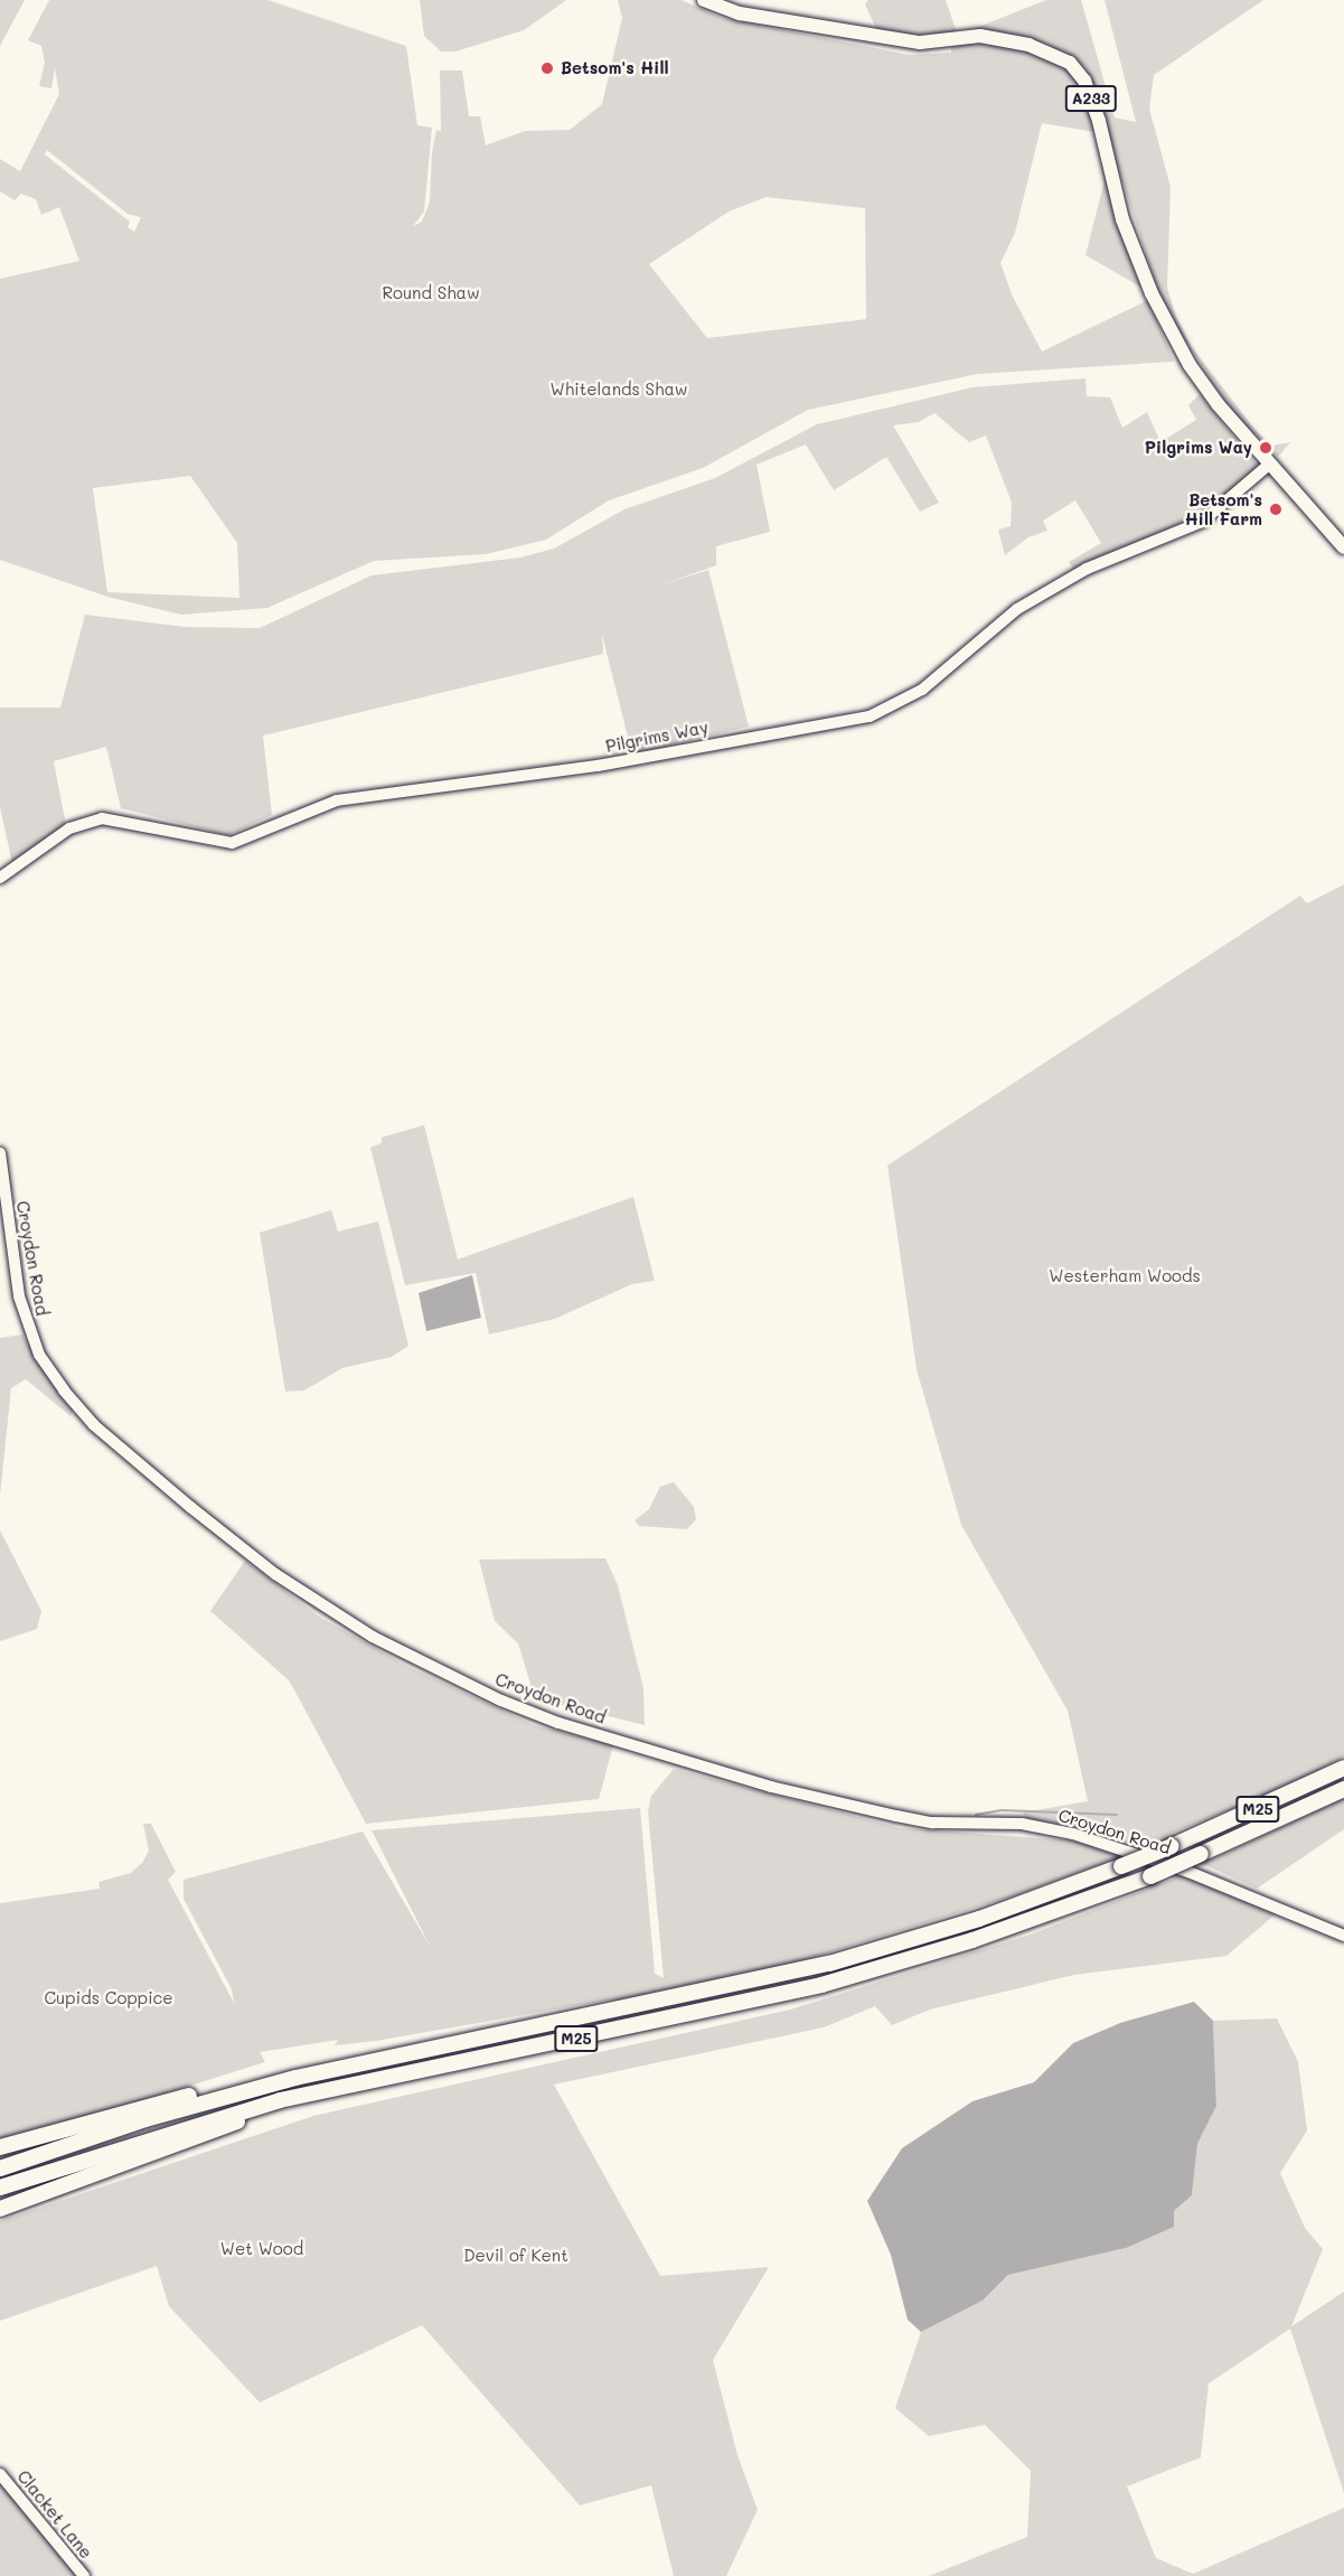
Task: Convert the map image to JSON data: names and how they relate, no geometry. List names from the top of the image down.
{
  "streets": {
    "highway": ["M25"],
    "main road": [
      "A233",
      "Pilgrims Way",
      "Croydon Road",
      "Clacket Lane"
    ]
  },
  "crossings": [
    ["A233", "Pilgrims Way"]
  ],
  "parks": [
    "Round Shaw",
    "Whitelands Shaw",
    "Westerham Woods",
    "Cupids Coppice",
    "Wet Wood",
    "Devil of Kent"
  ],
  "places": ["Betsom's Hill", "Pilgrims Way", "Betsom's Hill Farm"]
}
